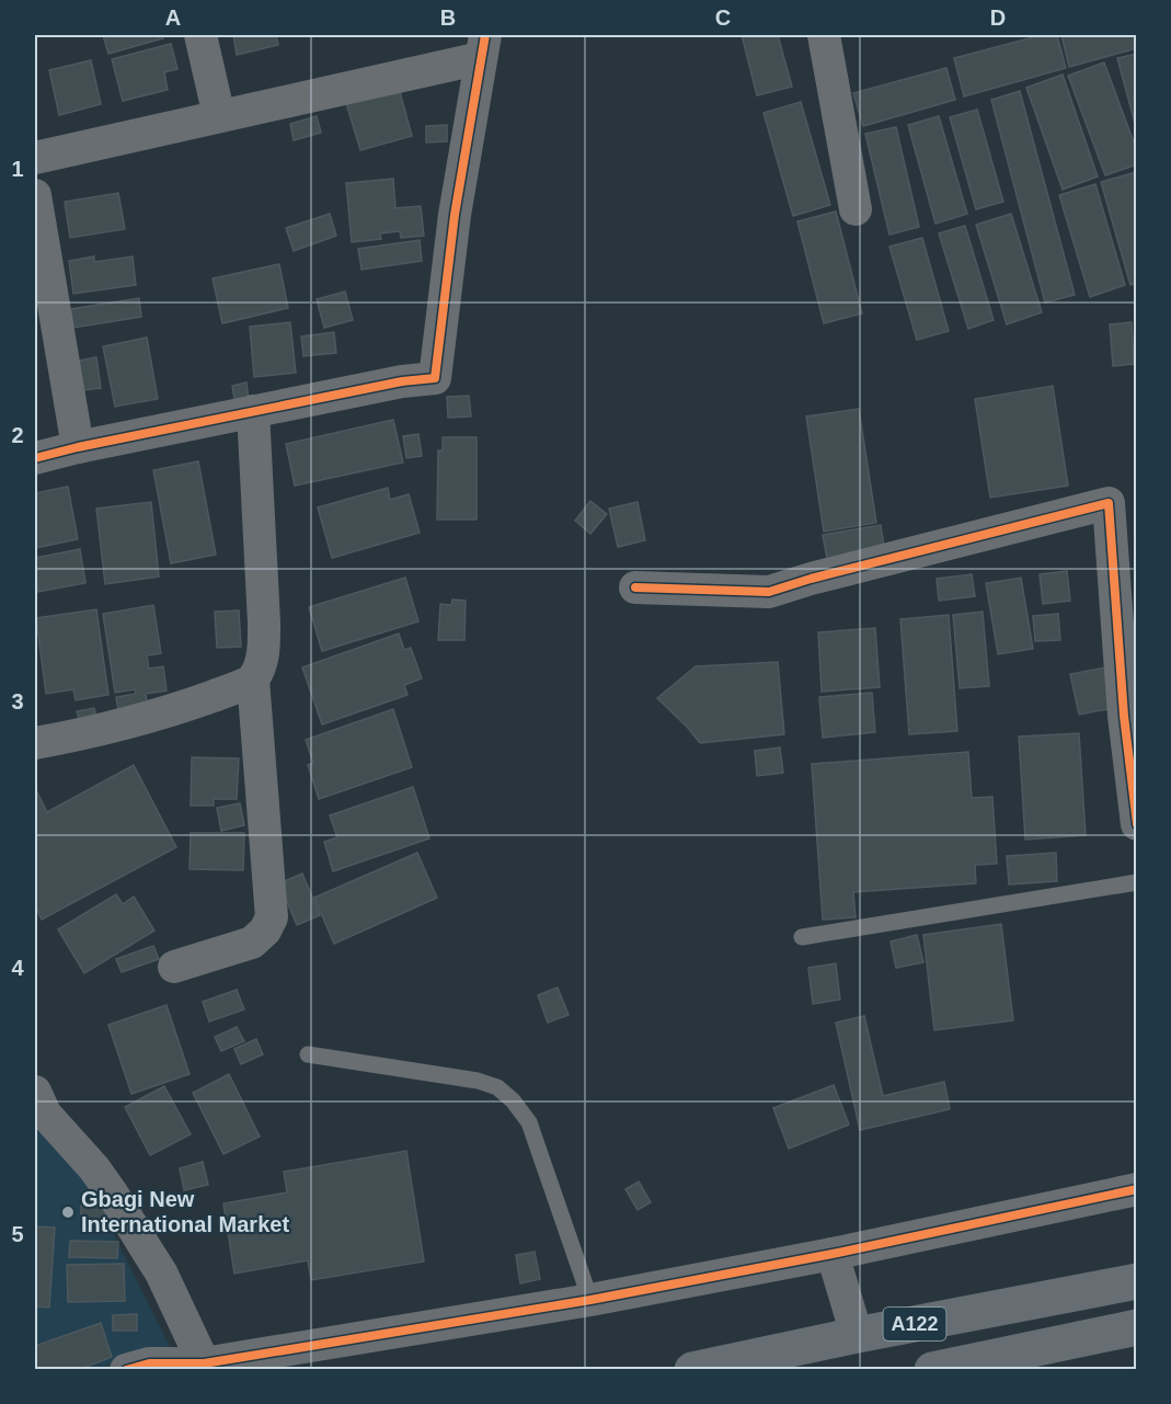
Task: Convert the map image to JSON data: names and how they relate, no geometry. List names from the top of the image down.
{
  "streets": {
    "highway": ["A122"]
  },
  "places": ["Gbagi New International Market"],
  "grid": {
    "columns": [
      "A",
      "B",
      "C",
      "D"
    ],
    "rows": [
      "1",
      "2",
      "3",
      "4",
      "5"
    ]
  }
}
